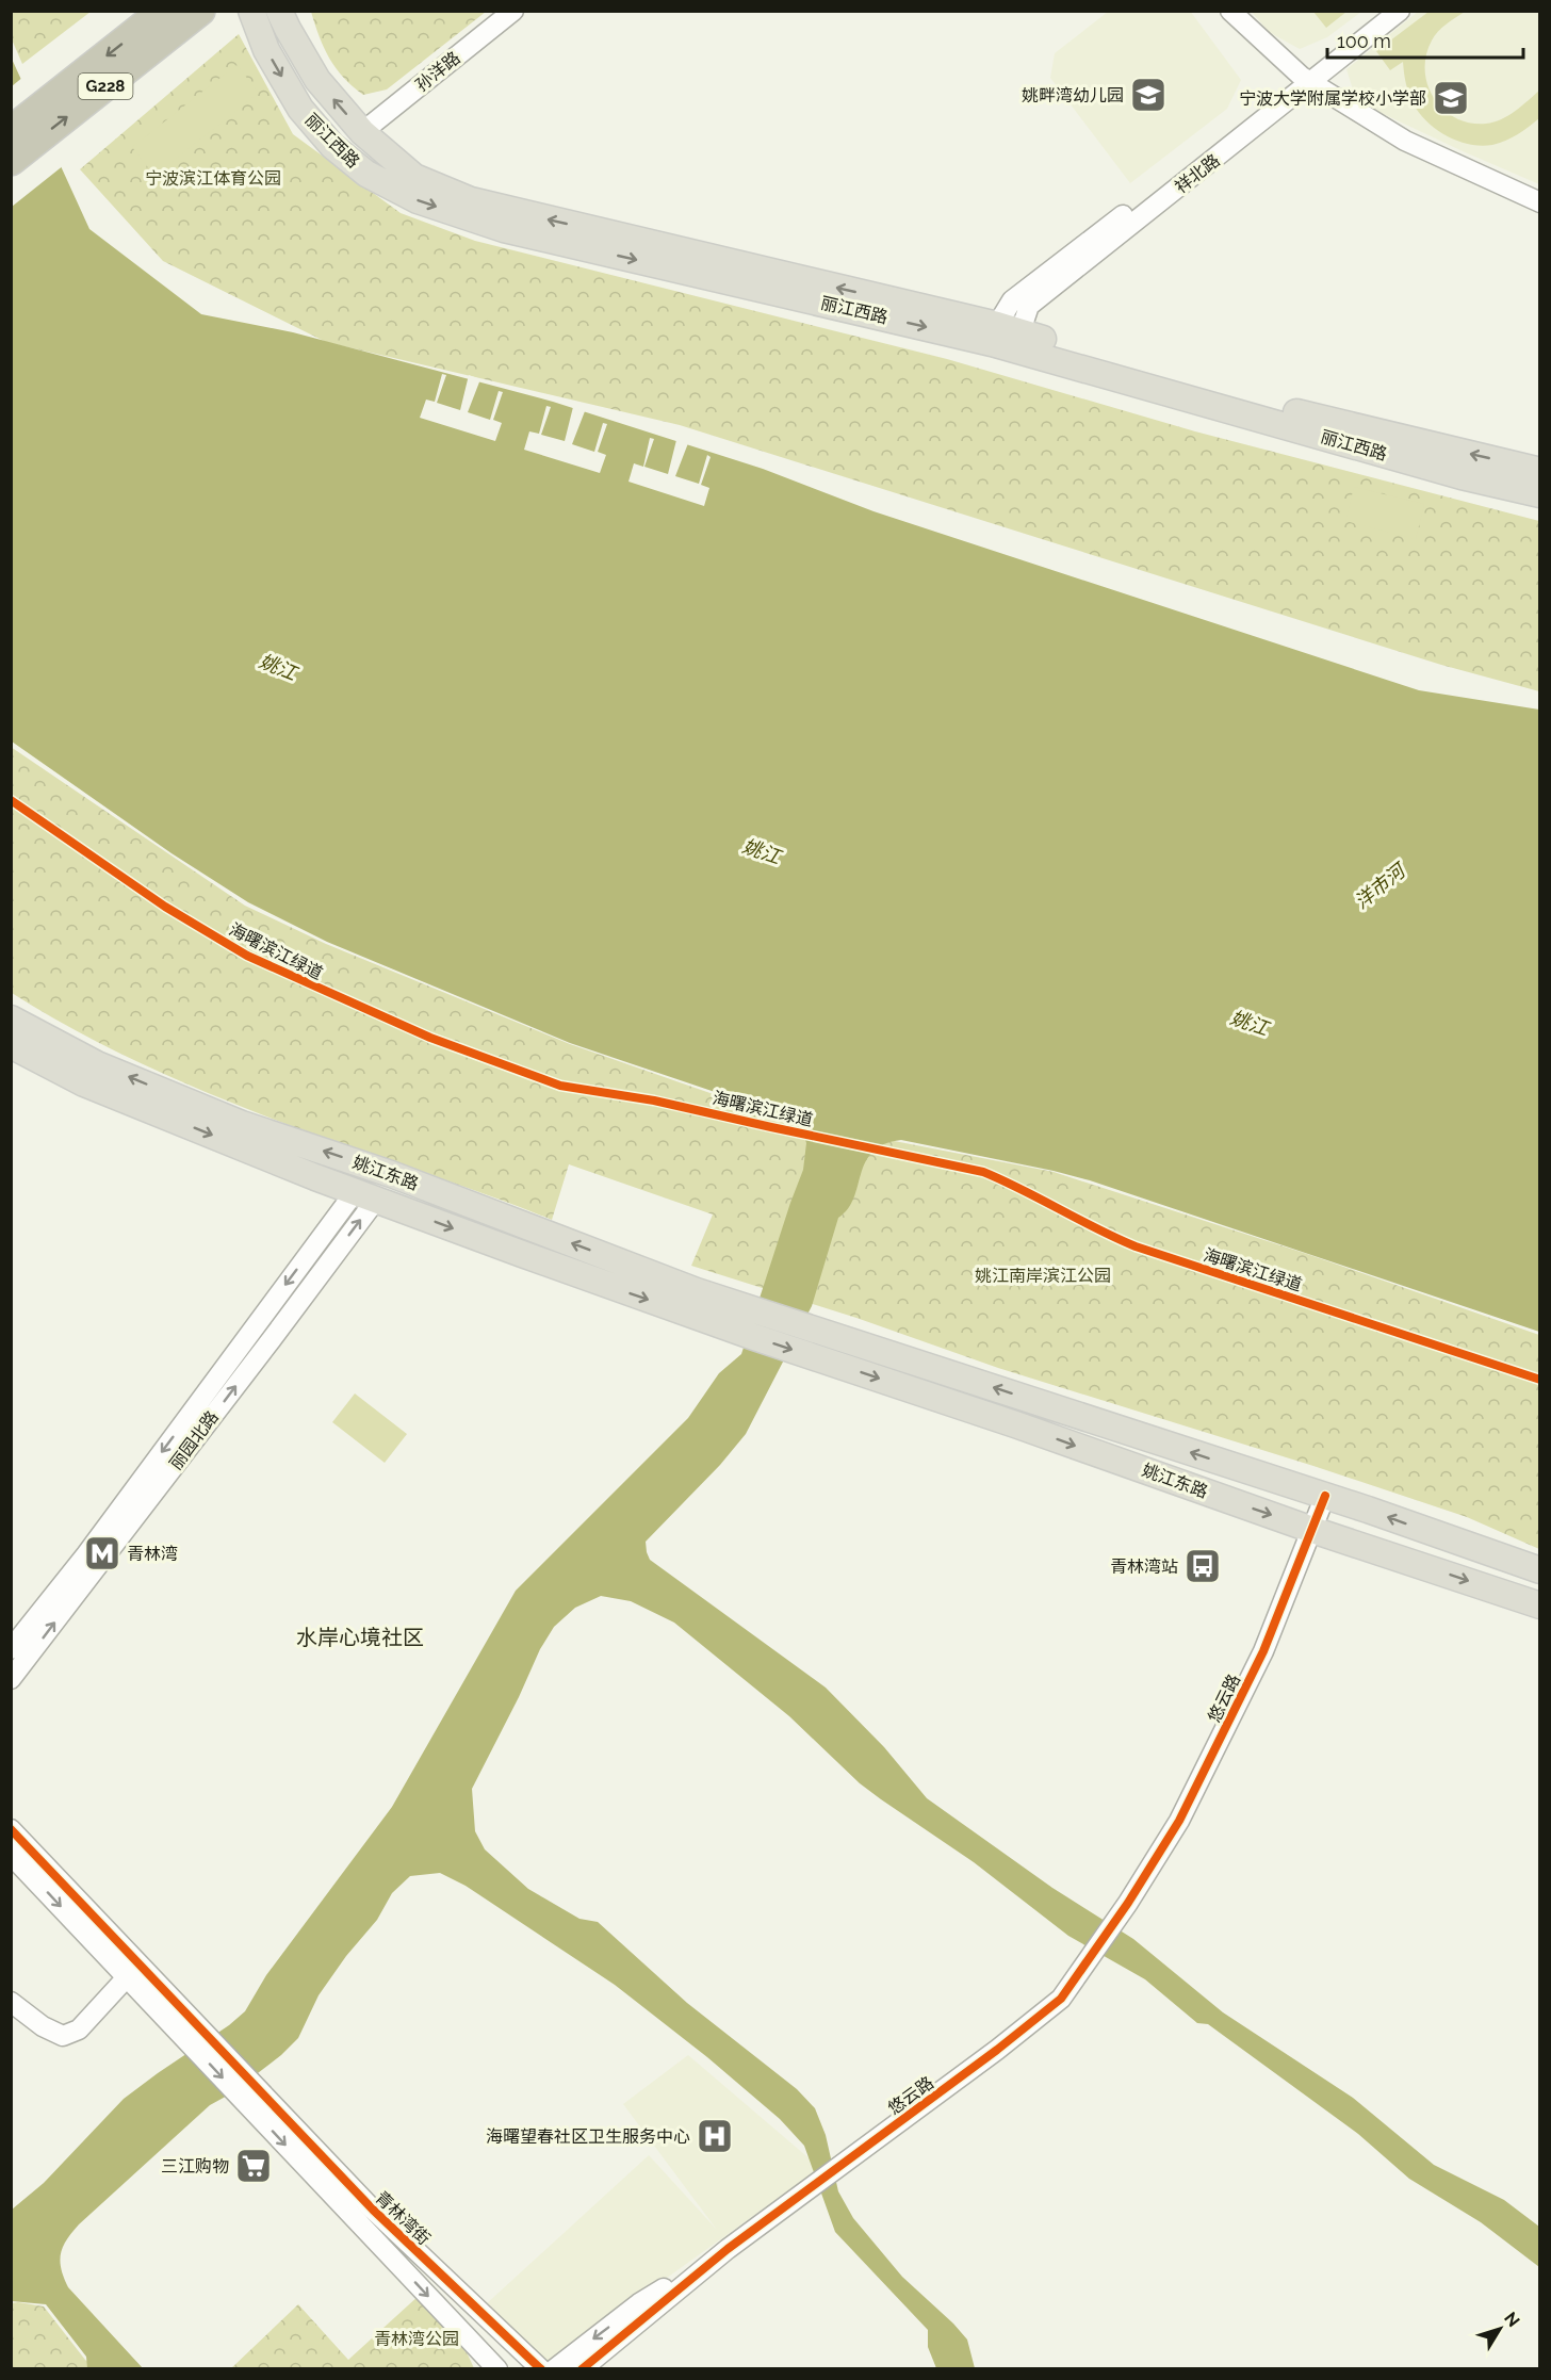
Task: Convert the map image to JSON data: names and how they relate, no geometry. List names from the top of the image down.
{
  "streets": {
    "highway": ["G228"],
    "main road": ["丽江西路", "姚江东路"],
    "street": [
      "孙洋路",
      "祥北路",
      "丽园北路",
      "悠云路",
      "青林湾街"
    ],
    "cycle path": ["海曙滨江绿道"]
  },
  "crossings": [
    ["孙洋路", "丽江西路"],
    ["丽江西路", "祥北路"],
    ["姚江东路", "丽园北路"],
    ["姚江东路", "悠云路"]
  ],
  "districts": ["水岸心境社区"],
  "water": ["姚江", "洋市河"],
  "parks": ["宁波滨江体育公园", "姚江南岸滨江公园", "青林湾公园"],
  "places": {
    "school or university": ["姚畔湾幼儿园", "宁波大学附属学校小学部"],
    "metro station": ["青林湾"],
    "bus stop": ["青林湾站"],
    "hospital": ["海曙望春社区卫生服务中心"],
    "supermarket": ["三江购物"]
  },
  "scale_bar": "100 m",
  "north": "top right"
}
